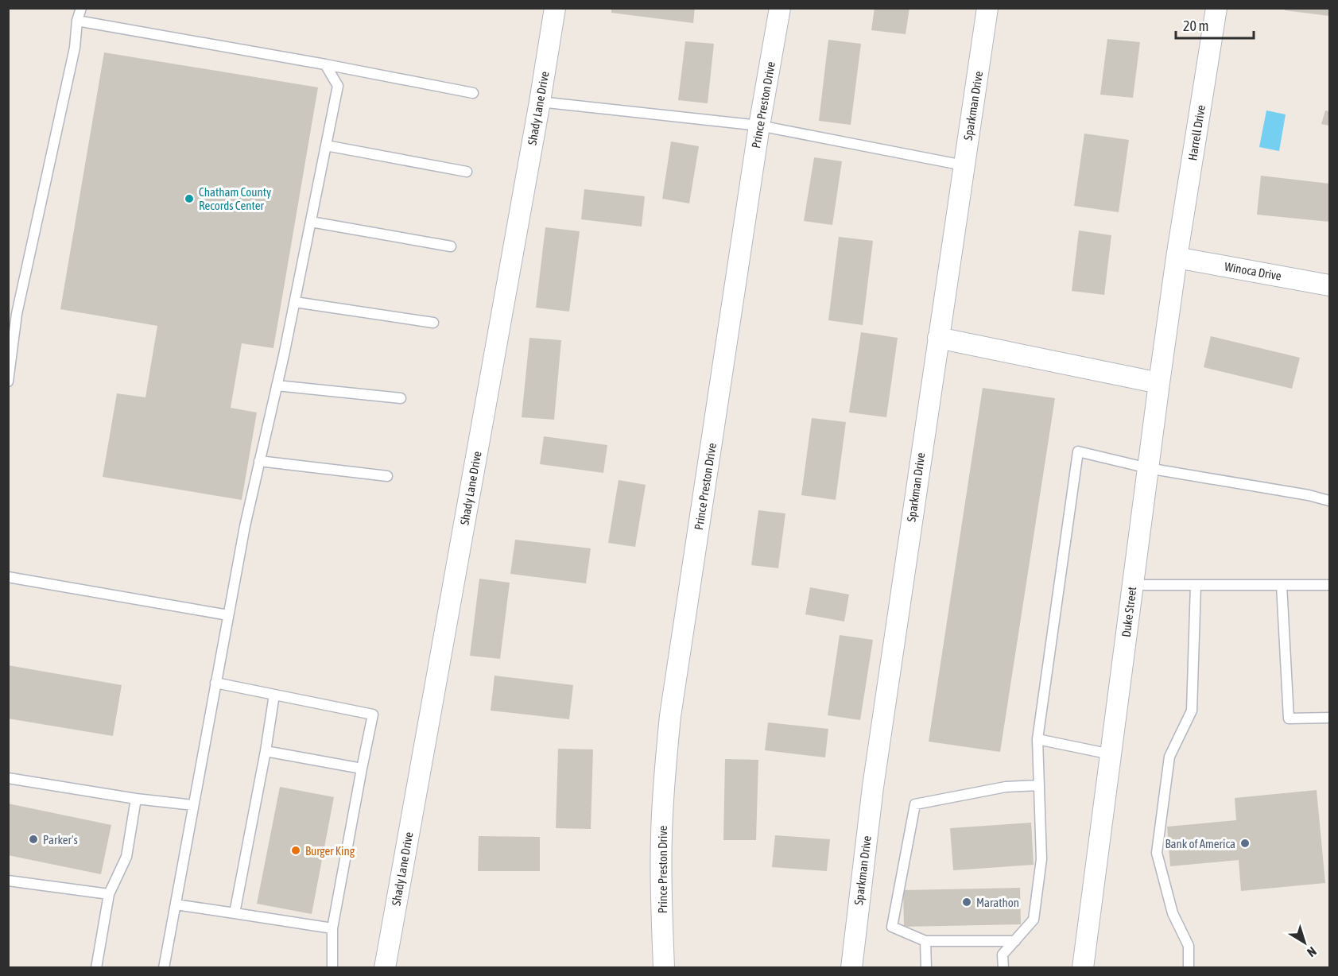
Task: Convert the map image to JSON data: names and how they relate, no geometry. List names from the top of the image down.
{
  "streets": {
    "street": [
      "Prince Preston Drive",
      "Sparkman Drive",
      "Shady Lane Drive",
      "Harrell Drive",
      "Winoca Drive",
      "Duke Street"
    ]
  },
  "crossings": [
    ["Harrell Drive", "Winoca Drive"],
    ["Harrell Drive", "Duke Street"],
    ["Winoca Drive", "Duke Street"]
  ],
  "places": [
    "Chatham County Records Center",
    "Parker's",
    "Bank of America",
    "Burger King",
    "Marathon"
  ],
  "scale_bar": "20 m",
  "north": "bottom right"
}
